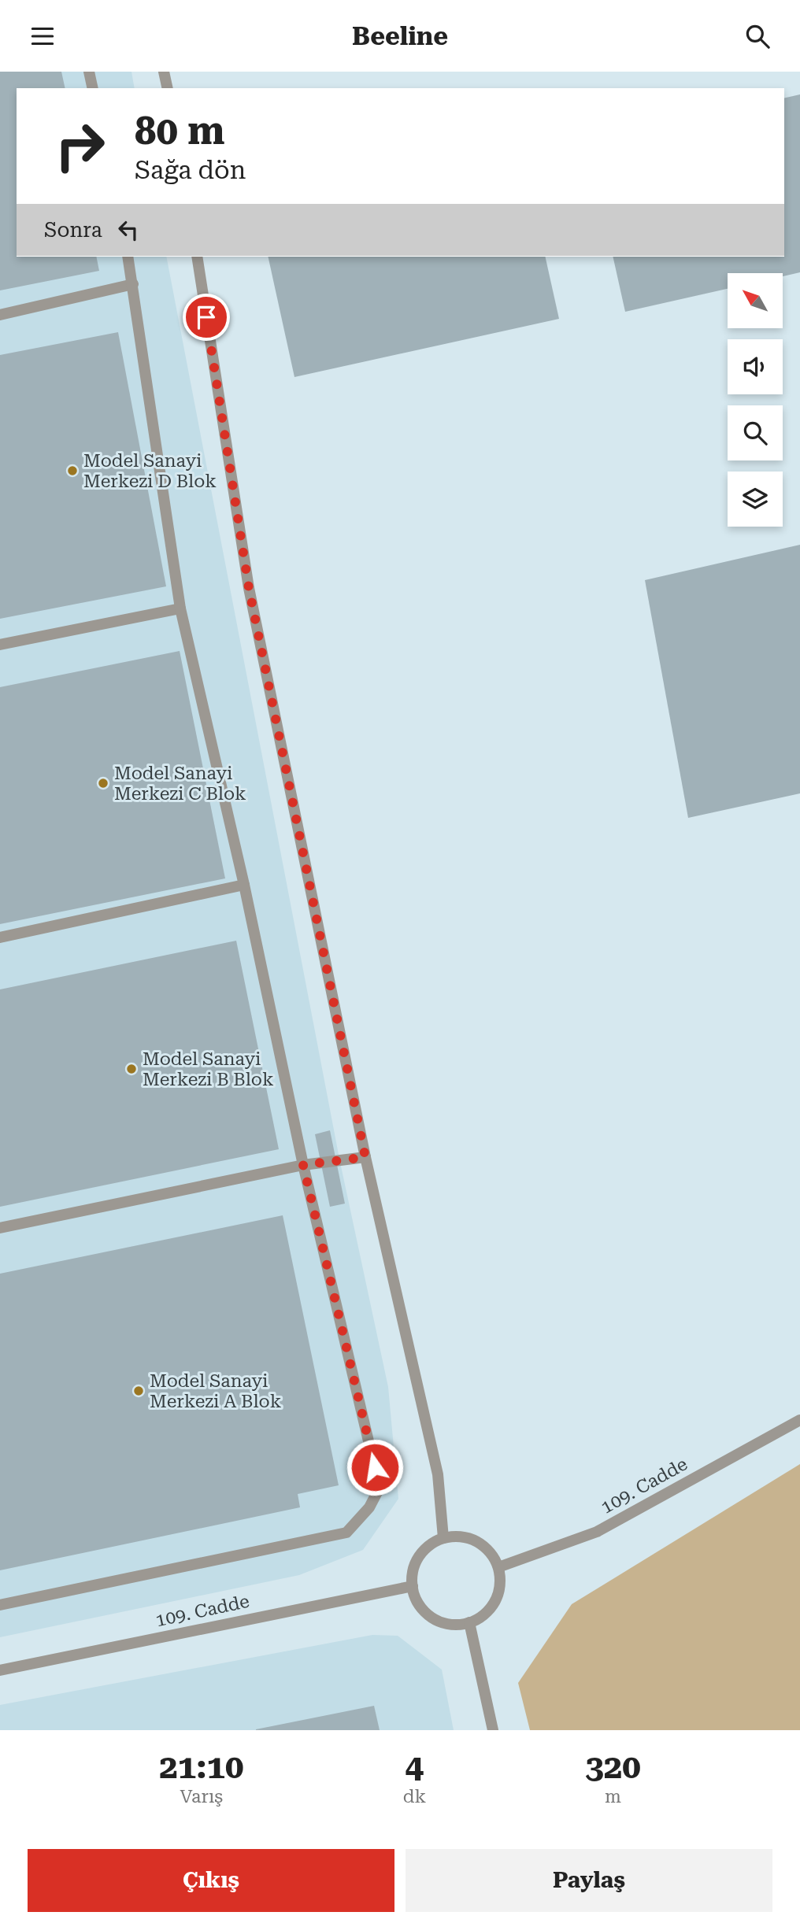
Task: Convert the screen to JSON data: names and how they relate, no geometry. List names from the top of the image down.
{
  "streets": {
    "street": ["109. Cadde"]
  },
  "places": [
    "Model Sanayi Merkezi D Blok",
    "Model Sanayi Merkezi C Blok",
    "Model Sanayi Merkezi B Blok",
    "Model Sanayi Merkezi A Blok"
  ],
  "north": "top left",
  "page": {
    "header": "Beeline",
    "turn": ["80 m", "Sağa dön"],
    "then": "Sonra",
    "eta": [
      "21:10",
      "Varış",
      "4",
      "dk",
      "320",
      "m"
    ],
    "buttons": ["Çıkış", "Paylaş"]
  }
}
